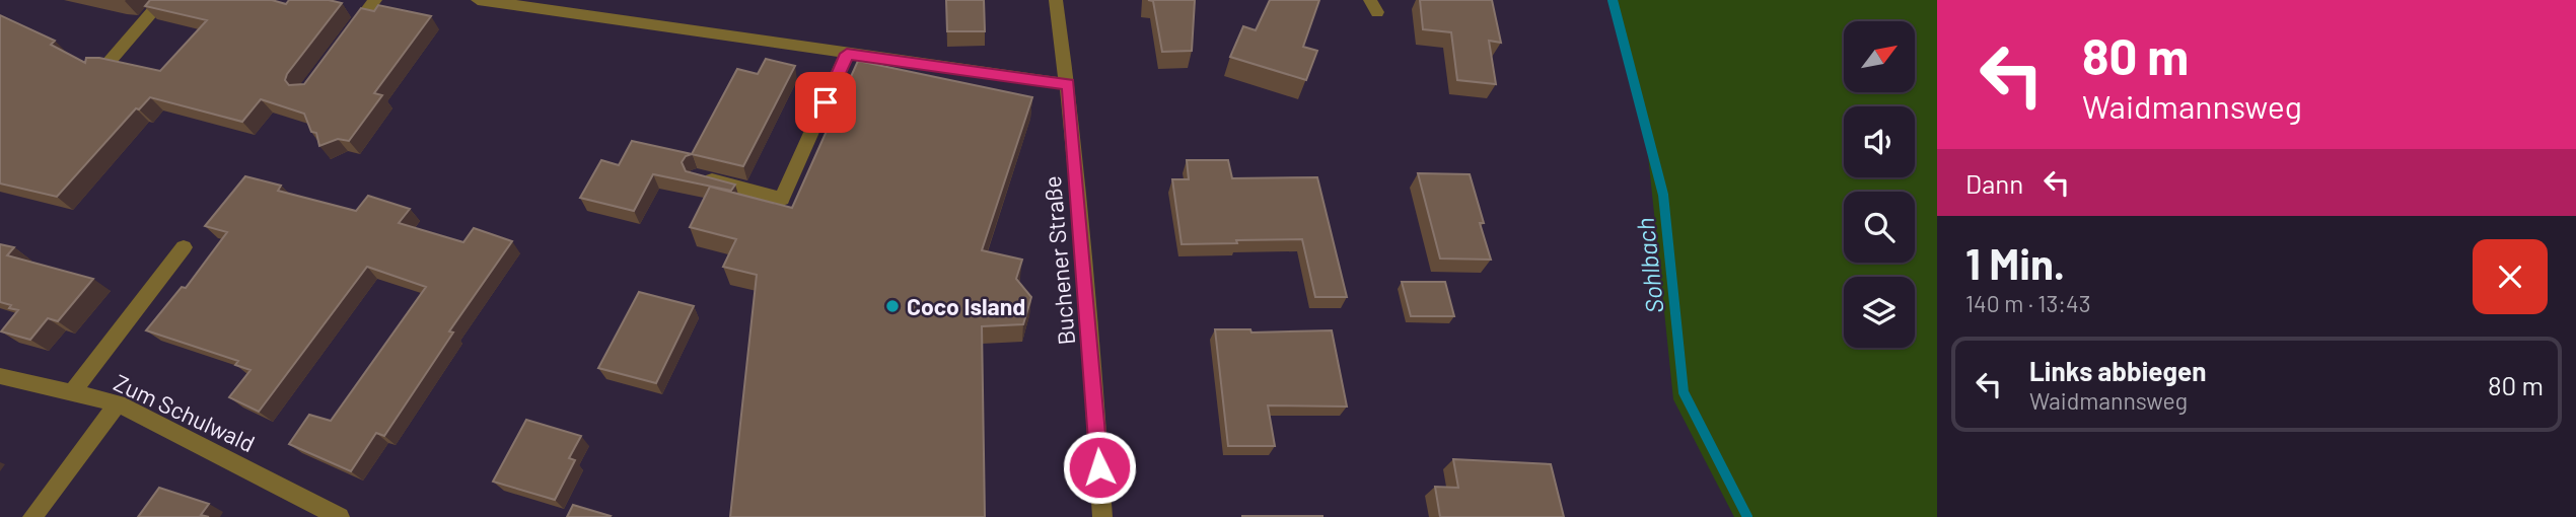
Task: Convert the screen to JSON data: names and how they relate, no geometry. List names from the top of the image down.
{
  "streets": {
    "street": ["Buchener Straße", "Zum Schulwald"]
  },
  "water": ["Sohlbach"],
  "places": ["Coco Island"],
  "north": "top right",
  "page": {
    "turn": ["80 m", "Waidmannsweg"],
    "then": "Dann",
    "heading": ["1 Min.", "140 m · 13:43"],
    "list": [
      {
        "name": "Links abbiegen",
        "note": "Waidmannsweg",
        "value": "80 m"
      }
    ]
  }
}
